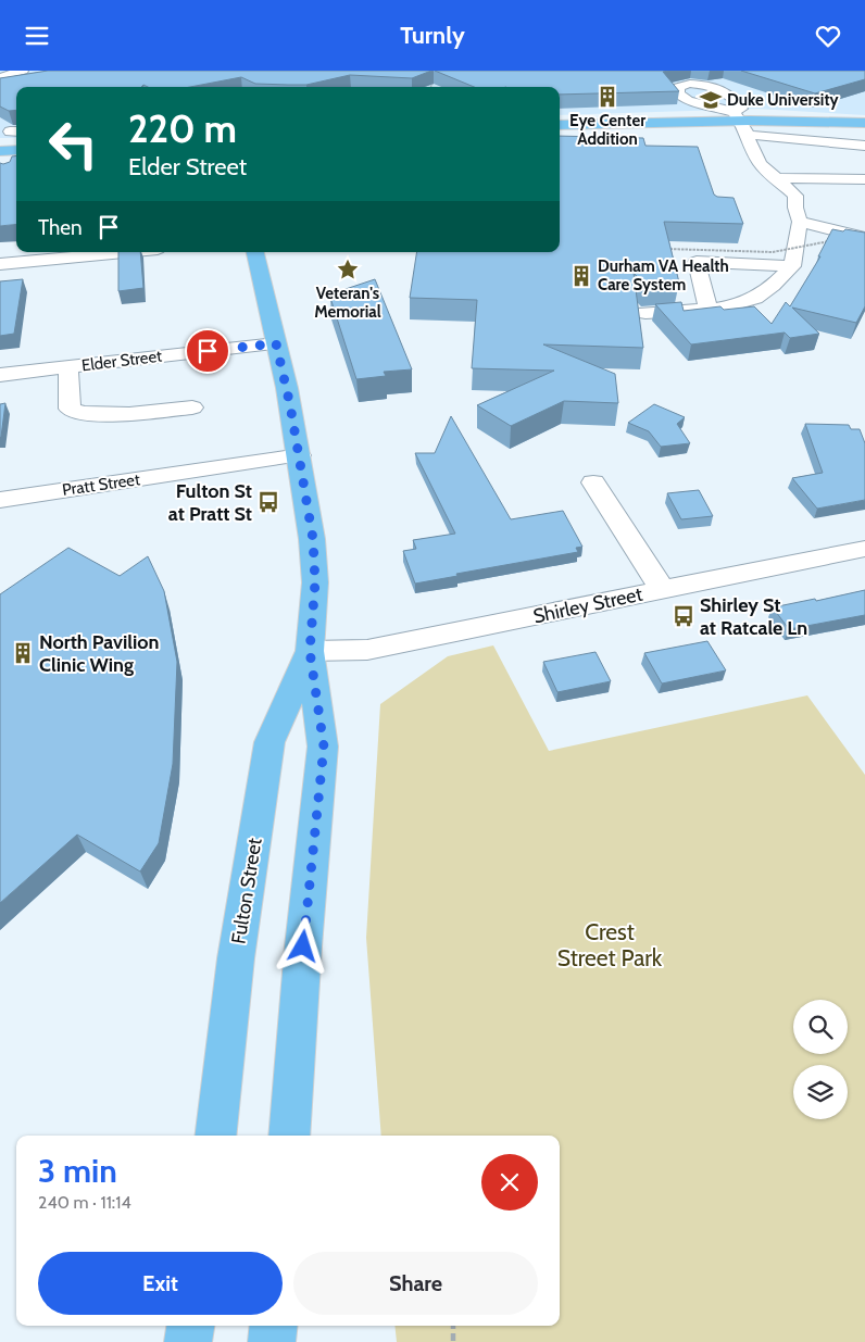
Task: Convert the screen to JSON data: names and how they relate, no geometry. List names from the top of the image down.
{
  "streets": {
    "main road": ["Fulton Street"],
    "street": ["Elder Street", "Pratt Street", "Shirley Street"]
  },
  "crossings": [
    ["Elder Street", "Fulton Street"],
    ["Pratt Street", "Fulton Street"],
    ["Shirley Street", "Fulton Street"]
  ],
  "parks": ["Crest Street Park"],
  "places": {
    "building": ["Eye Center Addition", "Durham VA Health Care System", "North Pavilion Clinic Wing"],
    "school or university": ["Duke University"],
    "place": ["Veteran's Memorial"],
    "bus stop": ["Fulton St at Pratt St", "Shirley St at Ratcale Ln"]
  },
  "page": {
    "header": "Turnly",
    "turn": ["220 m", "Elder Street"],
    "then": "Then",
    "heading": ["3 min", "240 m · 11:14"],
    "buttons": ["Exit", "Share"]
  }
}
